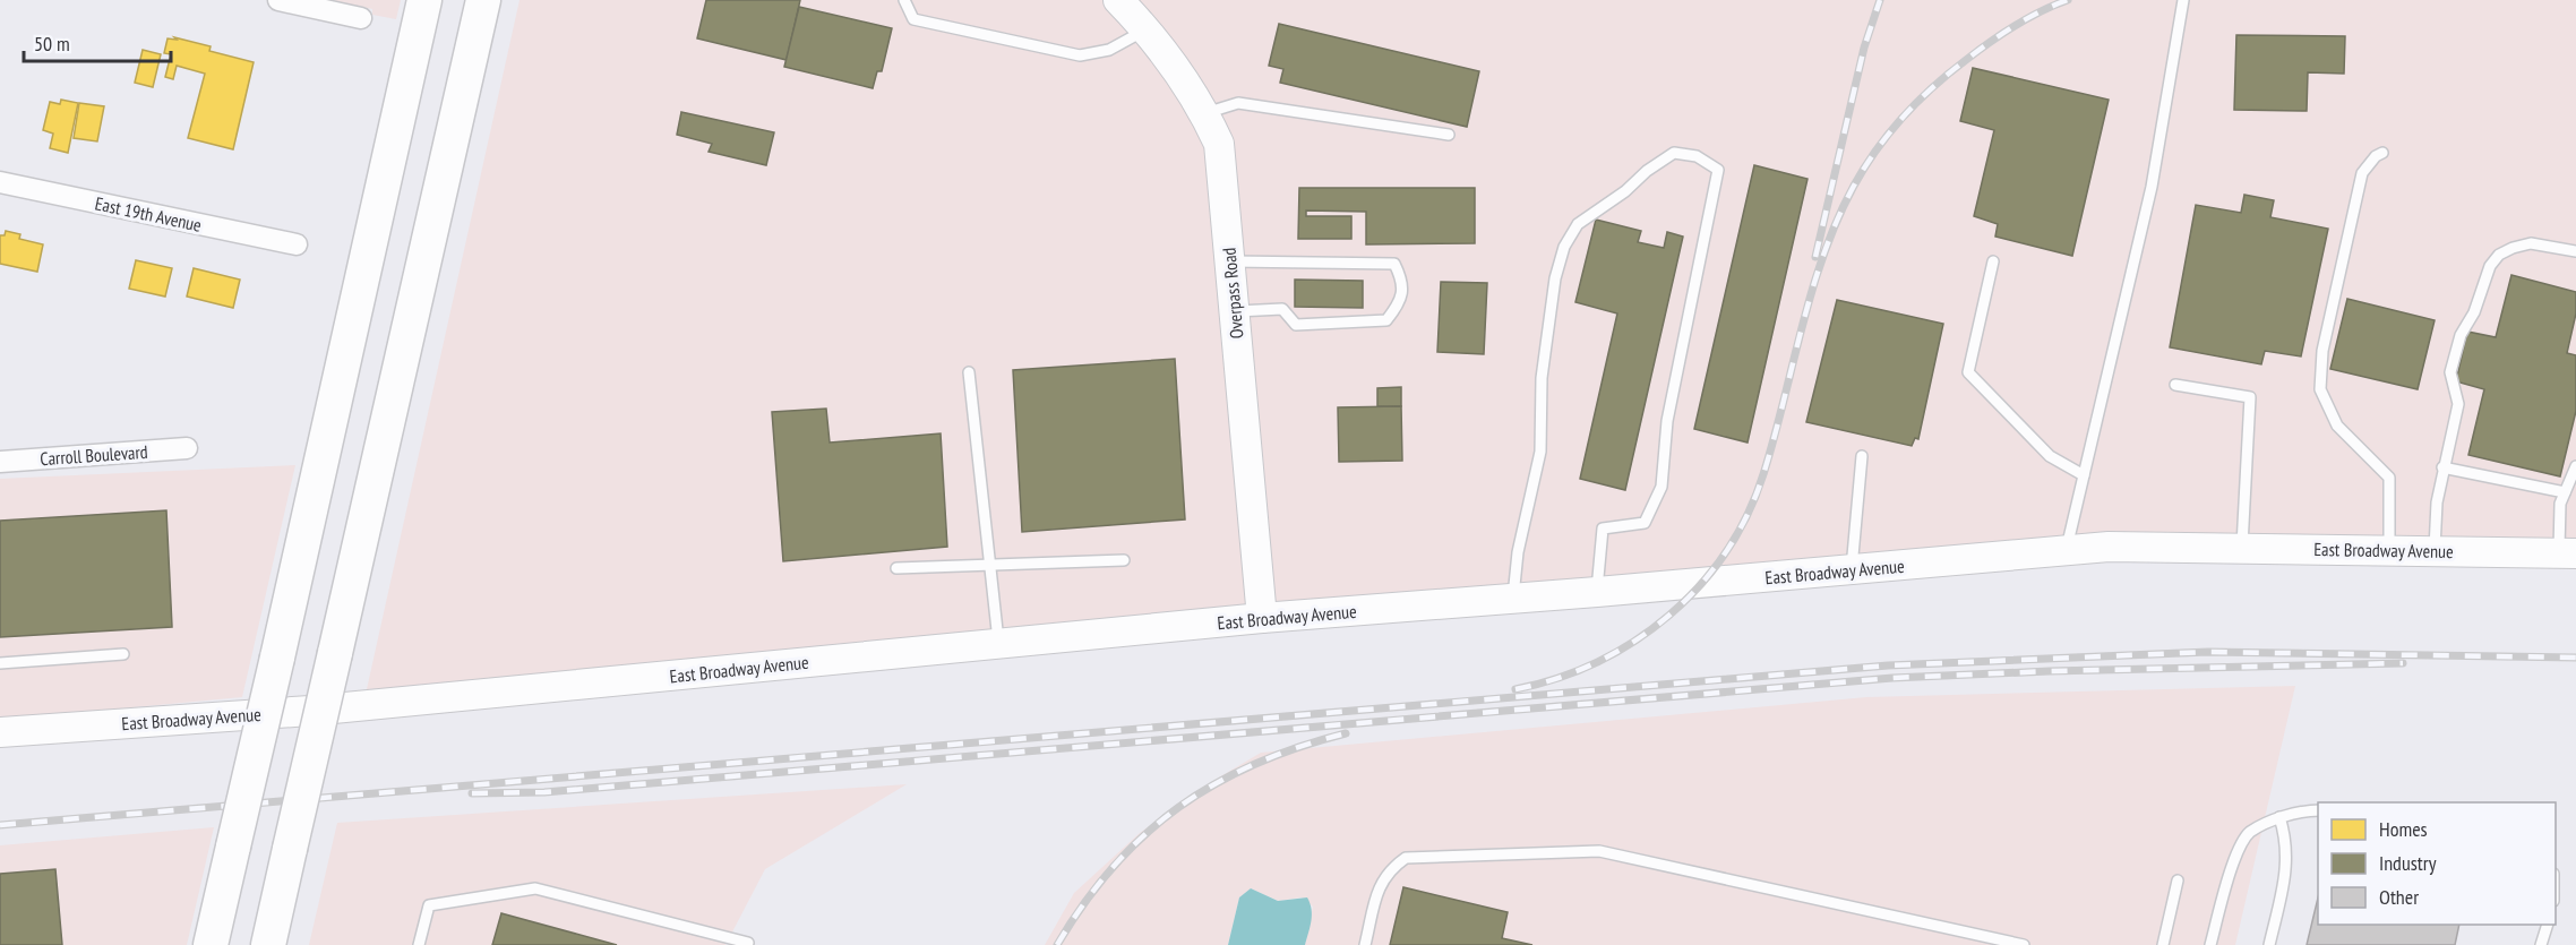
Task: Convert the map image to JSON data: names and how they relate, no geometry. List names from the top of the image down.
{
  "streets": {
    "main road": ["Overpass Road", "East Broadway Avenue"],
    "street": ["East 19th Avenue", "Carroll Boulevard"]
  },
  "crossings": [
    ["Overpass Road", "East Broadway Avenue"]
  ],
  "legend": ["Homes", "Industry", "Other"],
  "scale_bar": "50 m"
}
